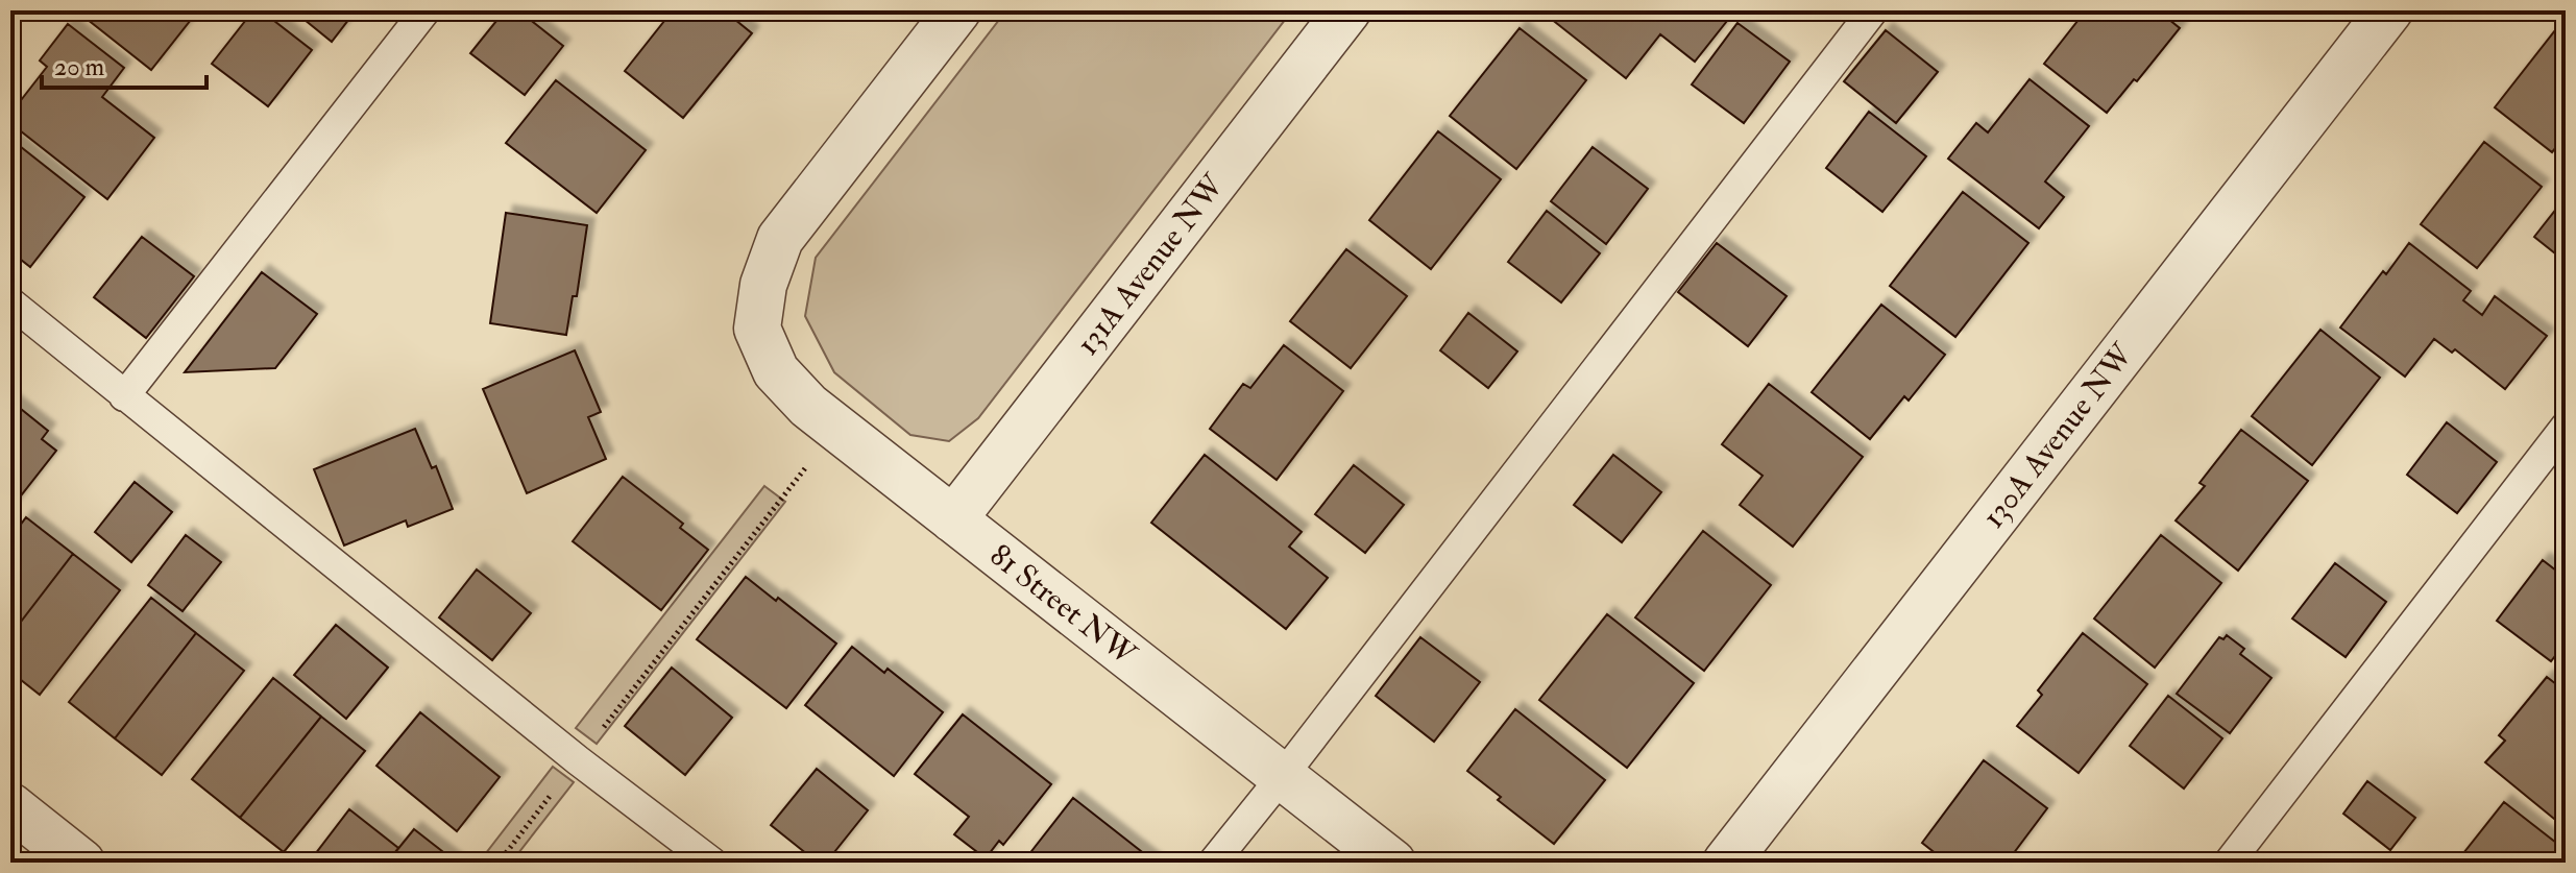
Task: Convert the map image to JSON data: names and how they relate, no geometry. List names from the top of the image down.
{
  "streets": {
    "street": ["131A Avenue NW", "130A Avenue NW", "81 Street NW"]
  },
  "crossings": [
    ["131A Avenue NW", "81 Street NW"]
  ],
  "scale_bar": "20 m"
}
